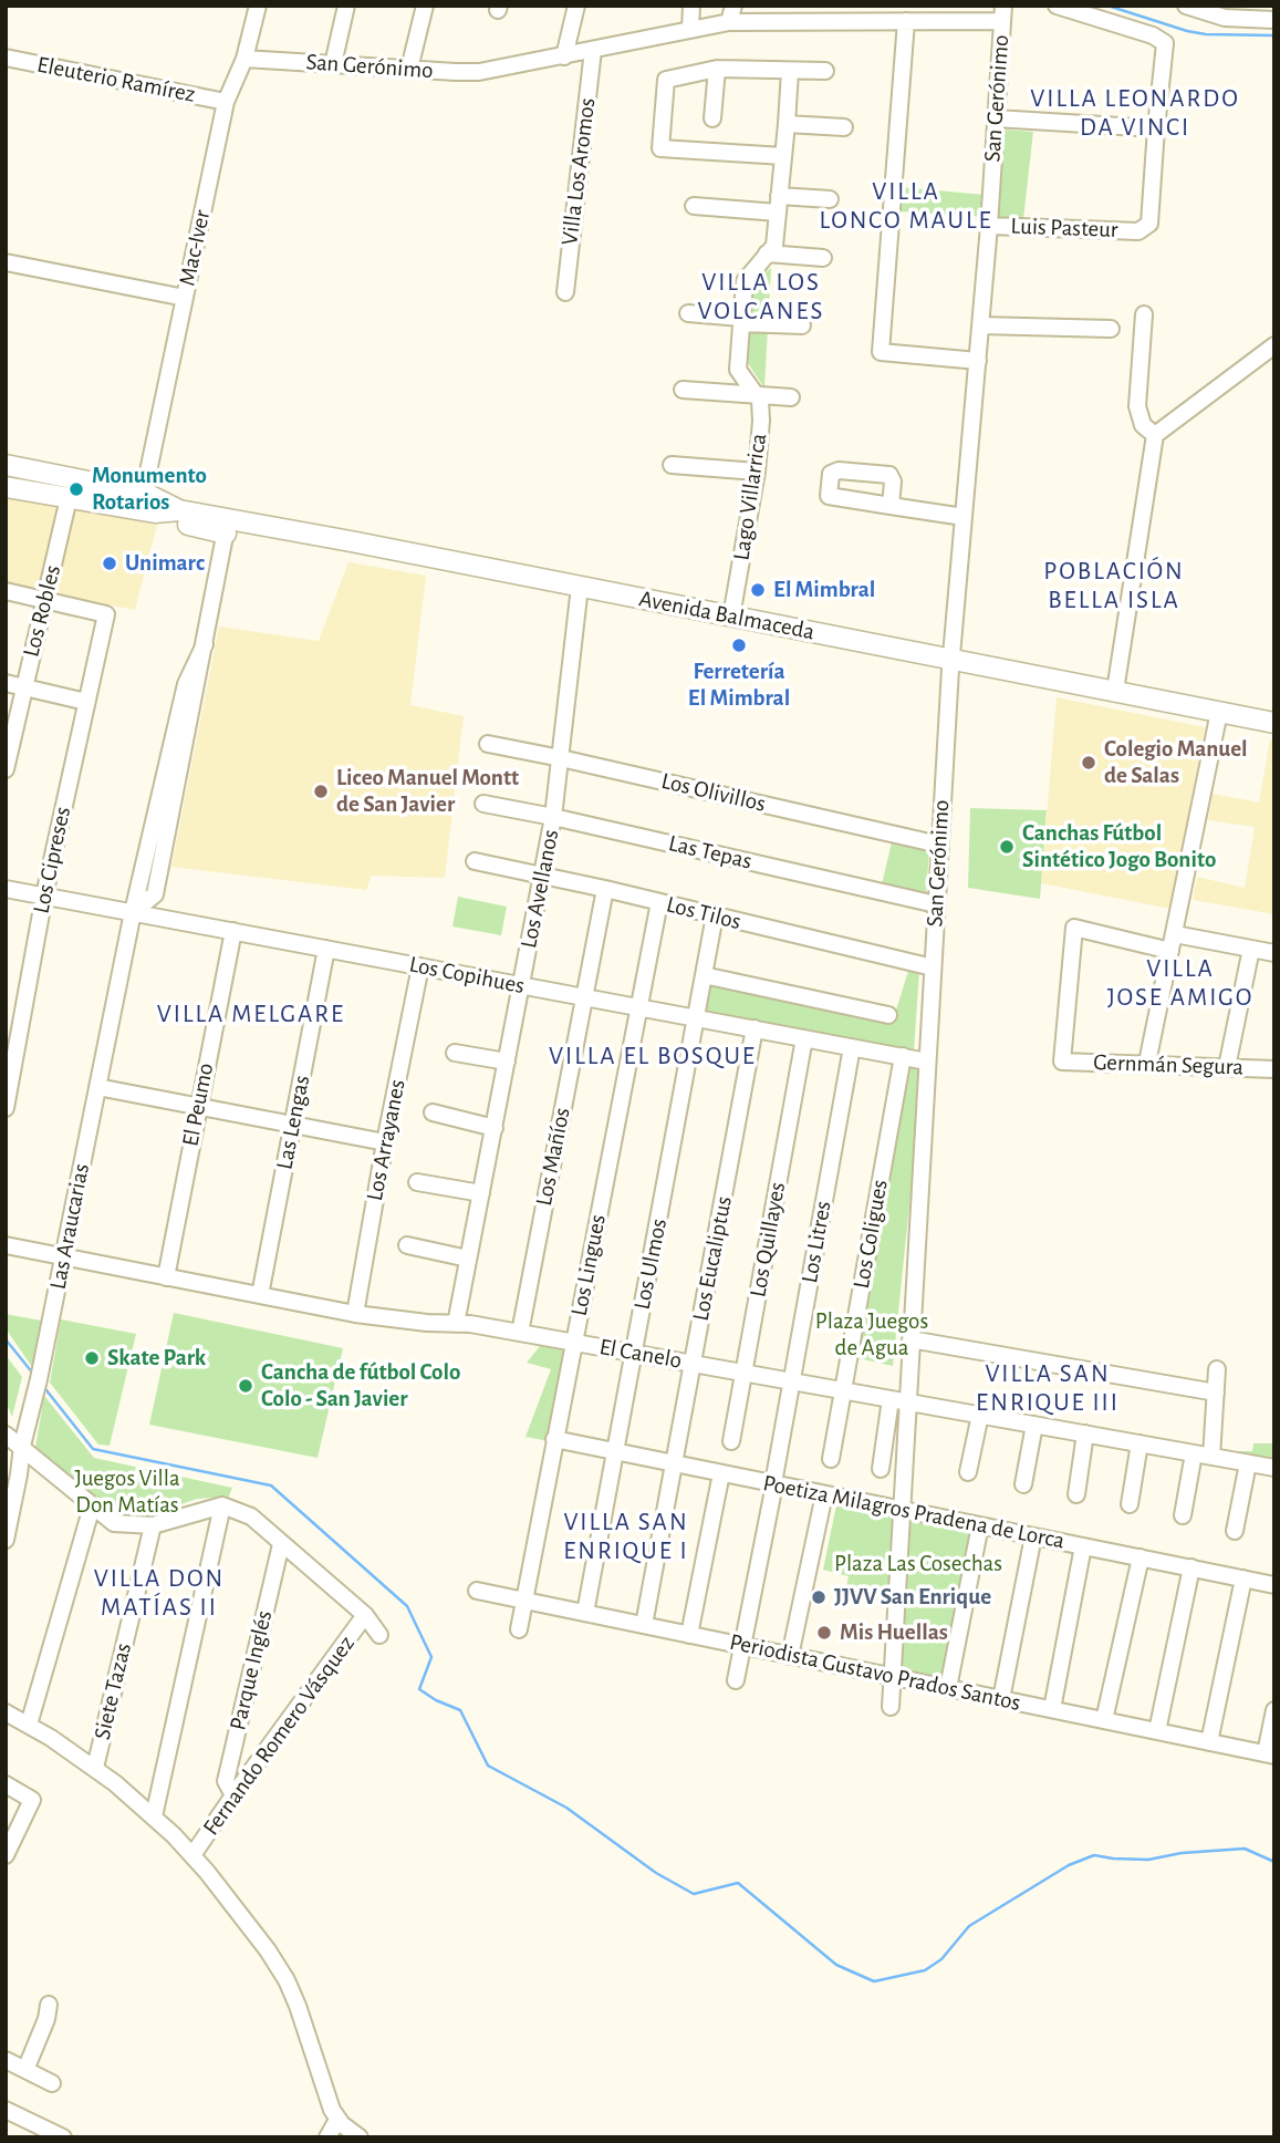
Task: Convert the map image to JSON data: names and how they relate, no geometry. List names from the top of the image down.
{
  "streets": {
    "main road": ["Avenida Balmaceda"],
    "street": [
      "San Gerónimo",
      "Eleuterio Ramírez",
      "Villa Los Aromos",
      "Luis Pasteur",
      "Mac-Iver",
      "Lago Villarrica",
      "Los Robles",
      "Los Olivillos",
      "Las Tepas",
      "Los Cipreses",
      "Los Avellanos",
      "Los Tilos",
      "Los Copihues",
      "Gernmán Segura",
      "El Peumo",
      "Las Lengas",
      "Los Arrayanes",
      "Los Mañíos",
      "Las Araucarias",
      "Los Coligues",
      "Los Quillayes",
      "Los Litres",
      "Los Eucaliptus",
      "Los Ulmos",
      "Los Lingues",
      "El Canelo",
      "Poetiza Milagros Pradena de Lorca",
      "Parque Inglés",
      "Periodista Gustavo Prados Santos",
      "Siete Tazas",
      "Fernando Romero Vásquez"
    ]
  },
  "crossings": [
    ["San Gerónimo", "Villa Los Aromos"],
    ["San Gerónimo", "Luis Pasteur"],
    ["San Gerónimo", "Mac-Iver"],
    ["San Gerónimo", "Avenida Balmaceda"],
    ["San Gerónimo", "Los Olivillos"],
    ["San Gerónimo", "Las Tepas"],
    ["San Gerónimo", "Los Tilos"],
    ["San Gerónimo", "Los Copihues"],
    ["San Gerónimo", "El Canelo"],
    ["San Gerónimo", "Poetiza Milagros Pradena de Lorca"],
    ["San Gerónimo", "Periodista Gustavo Prados Santos"],
    ["Eleuterio Ramírez", "Mac-Iver"],
    ["Mac-Iver", "Avenida Balmaceda"],
    ["Lago Villarrica", "Avenida Balmaceda"],
    ["Los Robles", "Avenida Balmaceda"],
    ["Los Robles", "Los Cipreses"],
    ["Avenida Balmaceda", "Los Avellanos"],
    ["Avenida Balmaceda", "Las Araucarias"],
    ["Los Olivillos", "Los Avellanos"],
    ["Las Tepas", "Los Avellanos"],
    ["Los Cipreses", "Los Copihues"],
    ["Los Avellanos", "Los Tilos"],
    ["Los Avellanos", "Los Copihues"],
    ["Los Avellanos", "El Canelo"],
    ["Los Tilos", "Los Mañíos"],
    ["Los Tilos", "Los Ulmos"],
    ["Los Tilos", "Los Lingues"],
    ["Los Copihues", "El Peumo"],
    ["Los Copihues", "Las Lengas"],
    ["Los Copihues", "Los Arrayanes"],
    ["Los Copihues", "Los Mañíos"],
    ["Los Copihues", "Las Araucarias"],
    ["Los Copihues", "Los Coligues"],
    ["Los Copihues", "Los Quillayes"],
    ["Los Copihues", "Los Litres"],
    ["Los Copihues", "Los Eucaliptus"],
    ["Los Copihues", "Los Ulmos"],
    ["Los Copihues", "Los Lingues"],
    ["El Peumo", "El Canelo"],
    ["Las Lengas", "El Canelo"],
    ["Los Arrayanes", "El Canelo"],
    ["Los Mañíos", "El Canelo"],
    ["Las Araucarias", "El Canelo"],
    ["Los Coligues", "El Canelo"],
    ["Los Quillayes", "El Canelo"],
    ["Los Litres", "El Canelo"],
    ["Los Litres", "Poetiza Milagros Pradena de Lorca"],
    ["Los Litres", "Periodista Gustavo Prados Santos"],
    ["Los Eucaliptus", "El Canelo"],
    ["Los Eucaliptus", "Poetiza Milagros Pradena de Lorca"],
    ["Los Eucaliptus", "Periodista Gustavo Prados Santos"],
    ["Los Ulmos", "El Canelo"],
    ["Los Ulmos", "Poetiza Milagros Pradena de Lorca"],
    ["Los Ulmos", "Periodista Gustavo Prados Santos"],
    ["Los Lingues", "El Canelo"],
    ["Los Lingues", "Poetiza Milagros Pradena de Lorca"],
    ["Los Lingues", "Periodista Gustavo Prados Santos"],
    ["Parque Inglés", "Fernando Romero Vásquez"]
  ],
  "districts": [
    "VILLA LEONARDO DA VINCI",
    "VILLA LONCO MAULE",
    "VILLA LOS VOLCANES",
    "POBLACIÓN BELLA ISLA",
    "VILLA JOSE AMIGO",
    "VILLA MELGARE",
    "VILLA EL BOSQUE",
    "VILLA SAN ENRIQUE III",
    "VILLA SAN ENRIQUE I",
    "VILLA DON MATÍAS II"
  ],
  "parks": ["Plaza Juegos de Agua", "Juegos Villa Don Matías", "Plaza Las Cosechas"],
  "places": [
    "Monumento Rotarios",
    "Unimarc",
    "El Mimbral",
    "Ferretería El Mimbral",
    "Colegio Manuel de Salas",
    "Liceo Manuel Montt de San Javier",
    "Canchas Fútbol Sintético Jogo Bonito",
    "Skate Park",
    "Cancha de fútbol Colo Colo - San Javier",
    "JJVV San Enrique",
    "Mis Huellas"
  ]
}
